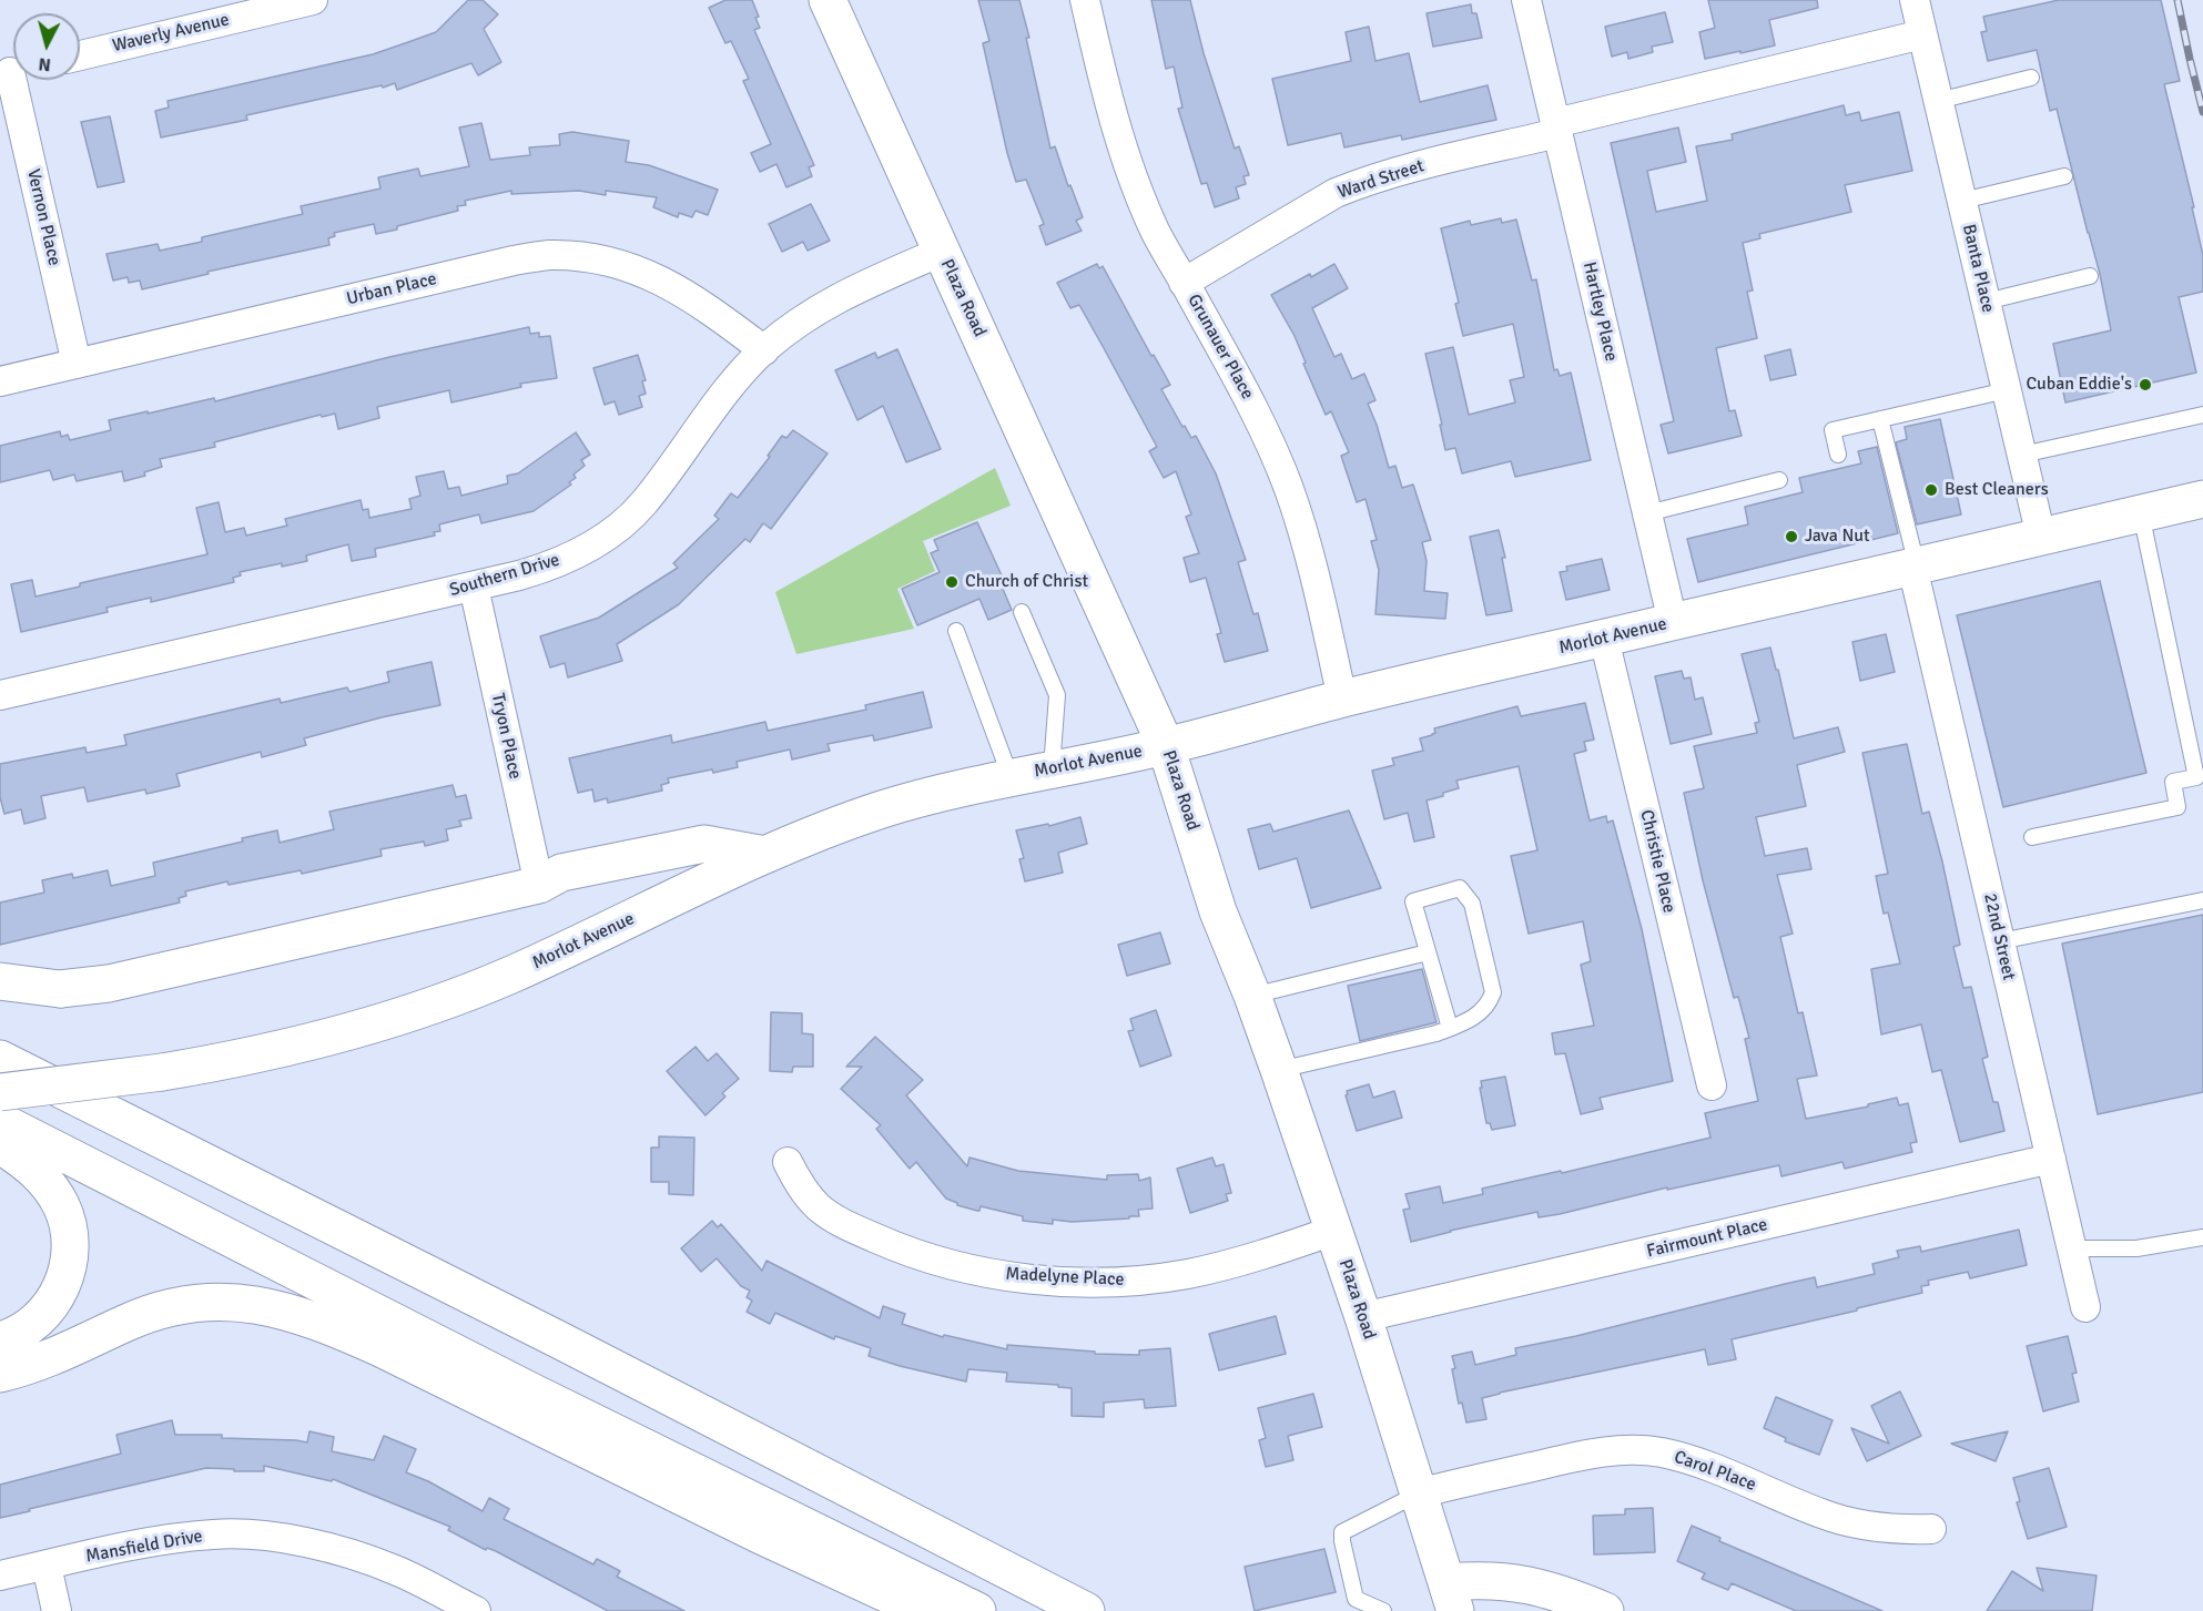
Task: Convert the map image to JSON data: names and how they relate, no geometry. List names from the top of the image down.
{
  "streets": {
    "main road": ["Plaza Road", "Morlot Avenue"],
    "street": [
      "Waverly Avenue",
      "Ward Street",
      "Vernon Place",
      "Banta Place",
      "Urban Place",
      "Hartley Place",
      "Grunauer Place",
      "Southern Drive",
      "Tryon Place",
      "Christie Place",
      "22nd Street",
      "Fairmount Place",
      "Madelyne Place",
      "Carol Place",
      "Mansfield Drive"
    ]
  },
  "crossings": [
    ["Ward Street", "Banta Place"],
    ["Ward Street", "Hartley Place"],
    ["Ward Street", "Grunauer Place"],
    ["Vernon Place", "Urban Place"],
    ["Banta Place", "Morlot Avenue"],
    ["Urban Place", "Southern Drive"],
    ["Plaza Road", "Southern Drive"],
    ["Plaza Road", "Morlot Avenue"],
    ["Plaza Road", "Fairmount Place"],
    ["Plaza Road", "Madelyne Place"],
    ["Plaza Road", "Carol Place"],
    ["Hartley Place", "Morlot Avenue"],
    ["Grunauer Place", "Morlot Avenue"],
    ["Southern Drive", "Tryon Place"],
    ["Morlot Avenue", "Christie Place"],
    ["Morlot Avenue", "22nd Street"],
    ["22nd Street", "Fairmount Place"]
  ],
  "places": [
    "Cuban Eddie's",
    "Best Cleaners",
    "Java Nut",
    "Church of Christ"
  ],
  "north": "bottom"
}
